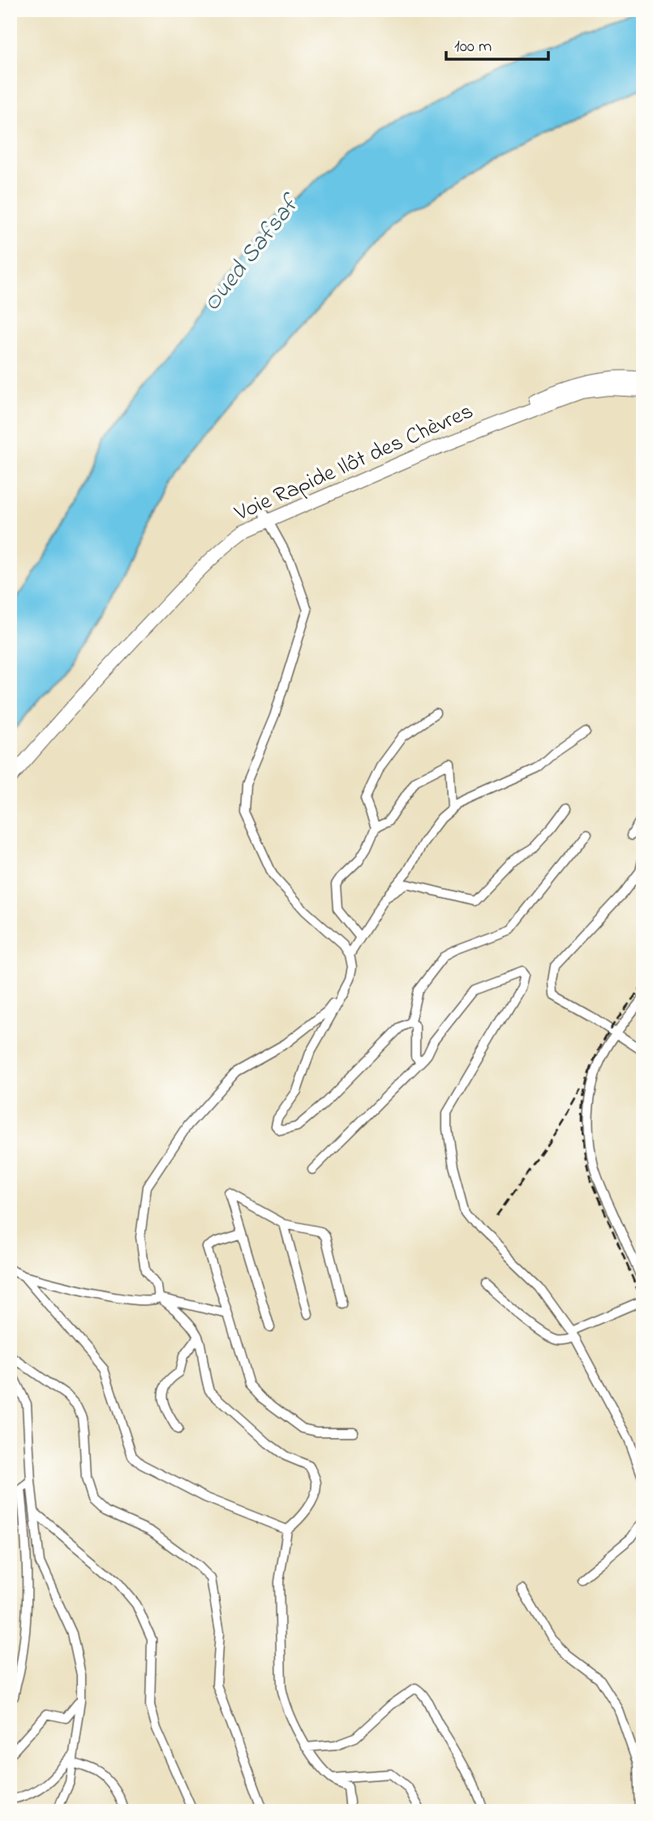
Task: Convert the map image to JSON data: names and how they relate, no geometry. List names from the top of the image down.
{
  "streets": {
    "highway": ["Voie Rapide Ilôt des Chèvres"]
  },
  "water": ["Oued Safsaf"],
  "scale_bar": "100 m"
}
